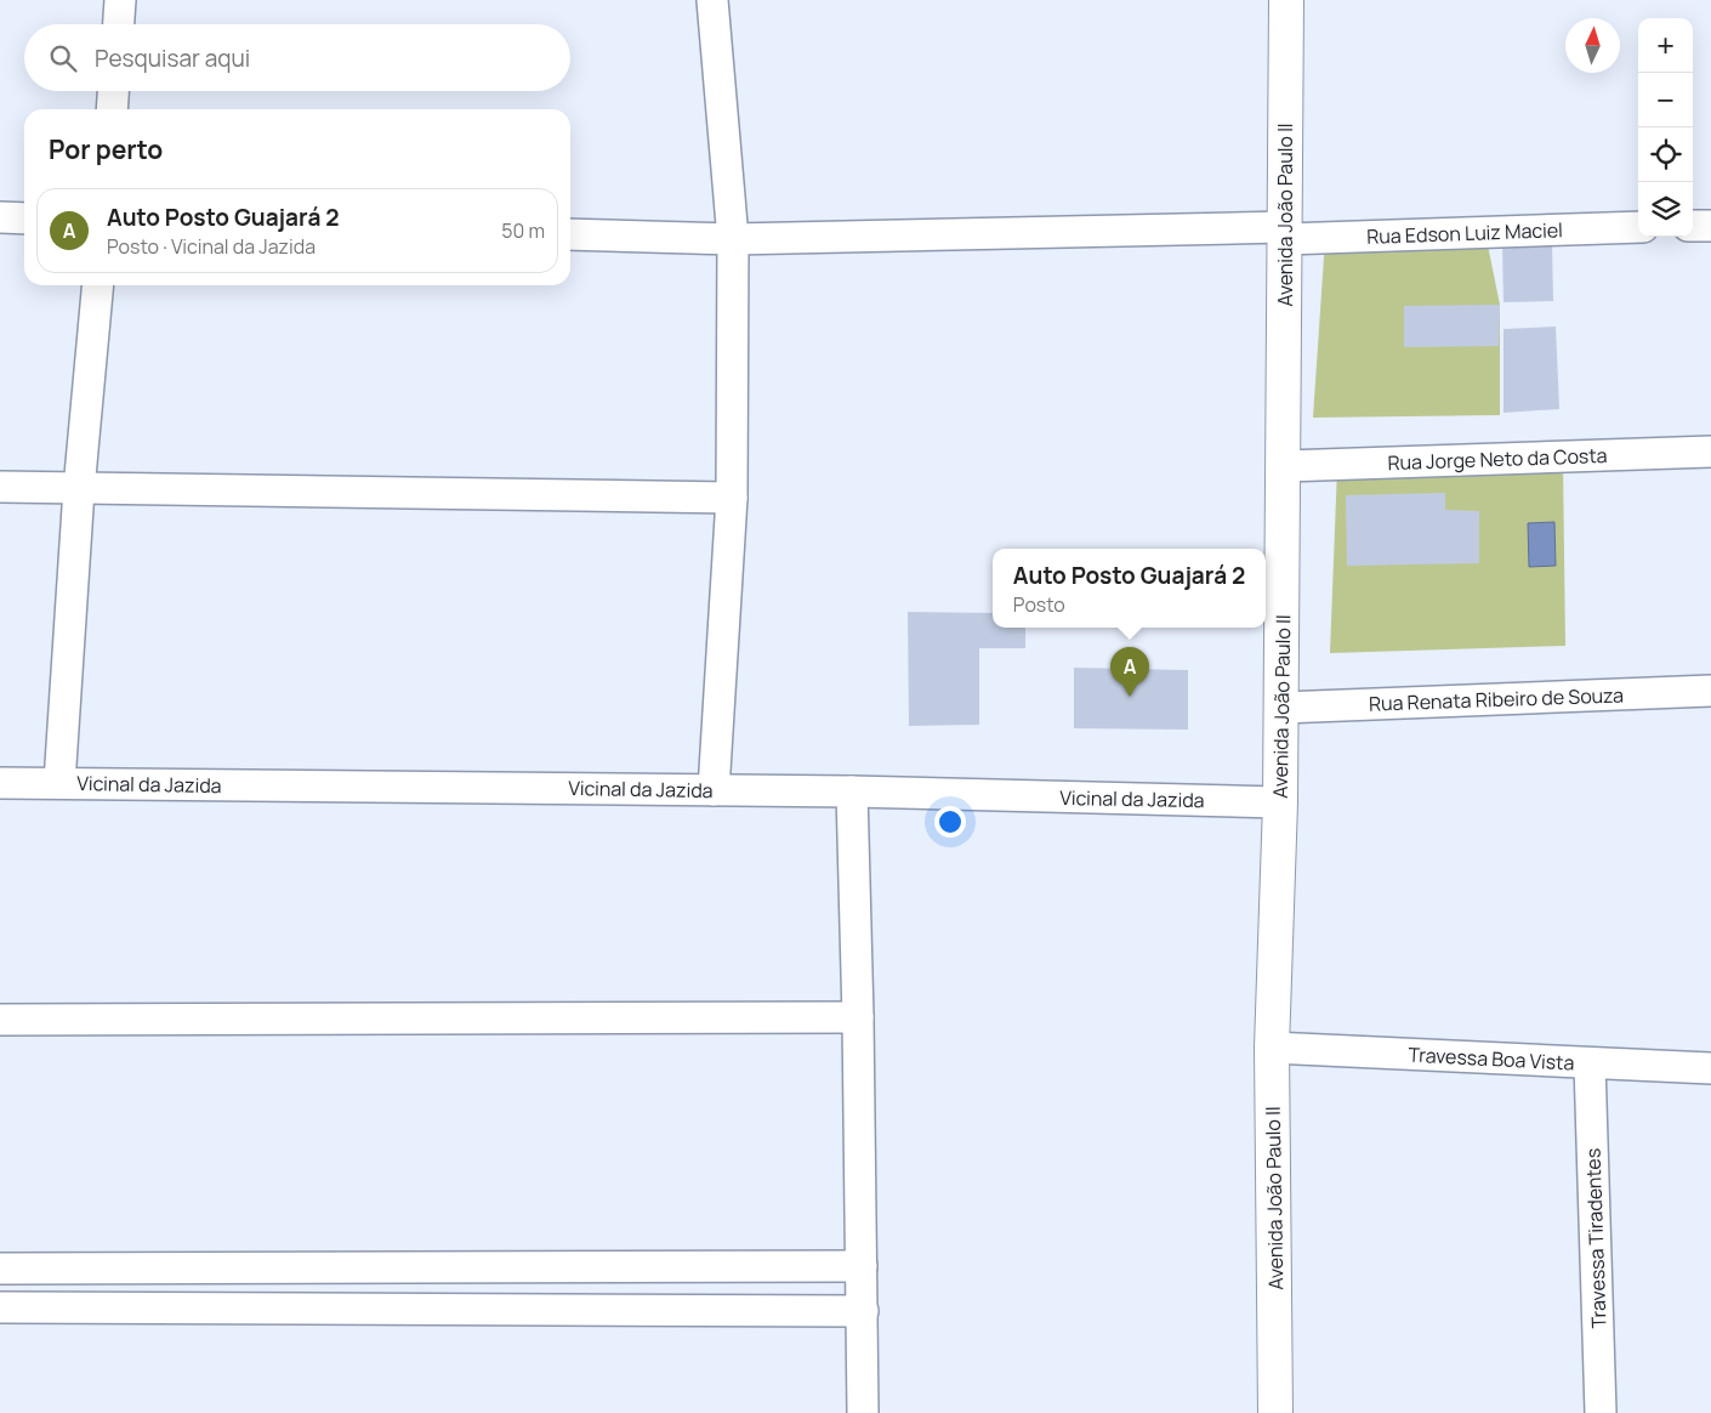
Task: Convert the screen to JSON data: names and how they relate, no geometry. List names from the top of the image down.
{
  "streets": {
    "main road": ["Avenida João Paulo II"],
    "street": [
      "Rua Edson Luiz Maciel",
      "Rua Jorge Neto da Costa",
      "Rua Renata Ribeiro de Souza",
      "Vicinal da Jazida",
      "Travessa Boa Vista",
      "Travessa Tiradentes"
    ]
  },
  "crossings": [
    ["Avenida João Paulo II", "Rua Edson Luiz Maciel"],
    ["Avenida João Paulo II", "Rua Jorge Neto da Costa"],
    ["Avenida João Paulo II", "Rua Renata Ribeiro de Souza"],
    ["Avenida João Paulo II", "Vicinal da Jazida"],
    ["Avenida João Paulo II", "Travessa Boa Vista"],
    ["Travessa Boa Vista", "Travessa Tiradentes"]
  ],
  "north": "top",
  "page": {
    "map_buttons": ["+", "−"],
    "search": "Pesquisar aqui",
    "heading": "Por perto",
    "list": [
      {
        "mark": "A",
        "name": "Auto Posto Guajará 2",
        "note": "Posto · Vicinal da Jazida",
        "value": "50 m"
      }
    ],
    "popup": ["Auto Posto Guajará 2", "Posto"],
    "pins": "A"
  }
}
